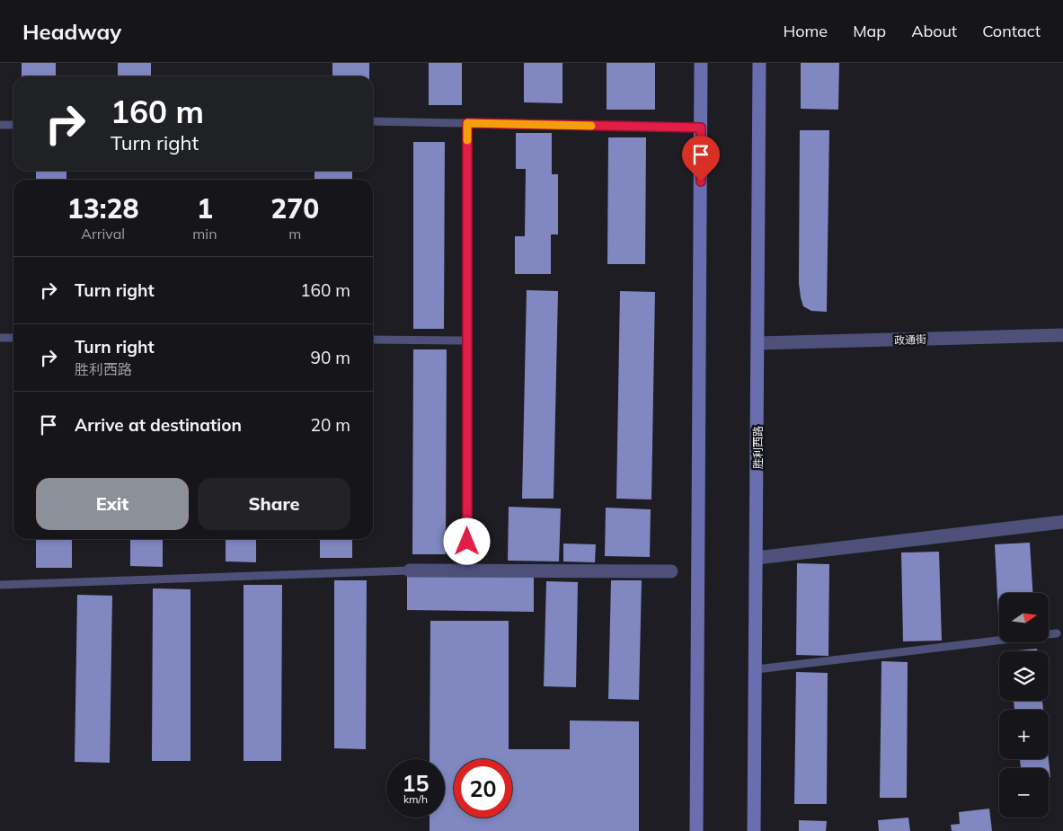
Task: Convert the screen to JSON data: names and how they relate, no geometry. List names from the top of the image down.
{
  "streets": {
    "main road": ["胜利西路"],
    "street": ["政通街"]
  },
  "crossings": [
    ["政通街", "胜利西路"]
  ],
  "north": "right",
  "page": {
    "header": "Headway",
    "nav": [
      "Home",
      "Map",
      "About",
      "Contact"
    ],
    "turn": ["160 m", "Turn right"],
    "eta": [
      "13:28",
      "Arrival",
      "1",
      "min",
      "270",
      "m"
    ],
    "list": [
      {
        "name": "Turn right",
        "value": "160 m"
      },
      {
        "name": "Turn right",
        "note": "胜利西路",
        "value": "90 m"
      },
      {
        "name": "Arrive at destination",
        "value": "20 m"
      }
    ],
    "buttons": ["Exit", "Share"],
    "map_buttons": ["+", "−"],
    "speed": "15 km/h",
    "limit": "20"
  }
}
